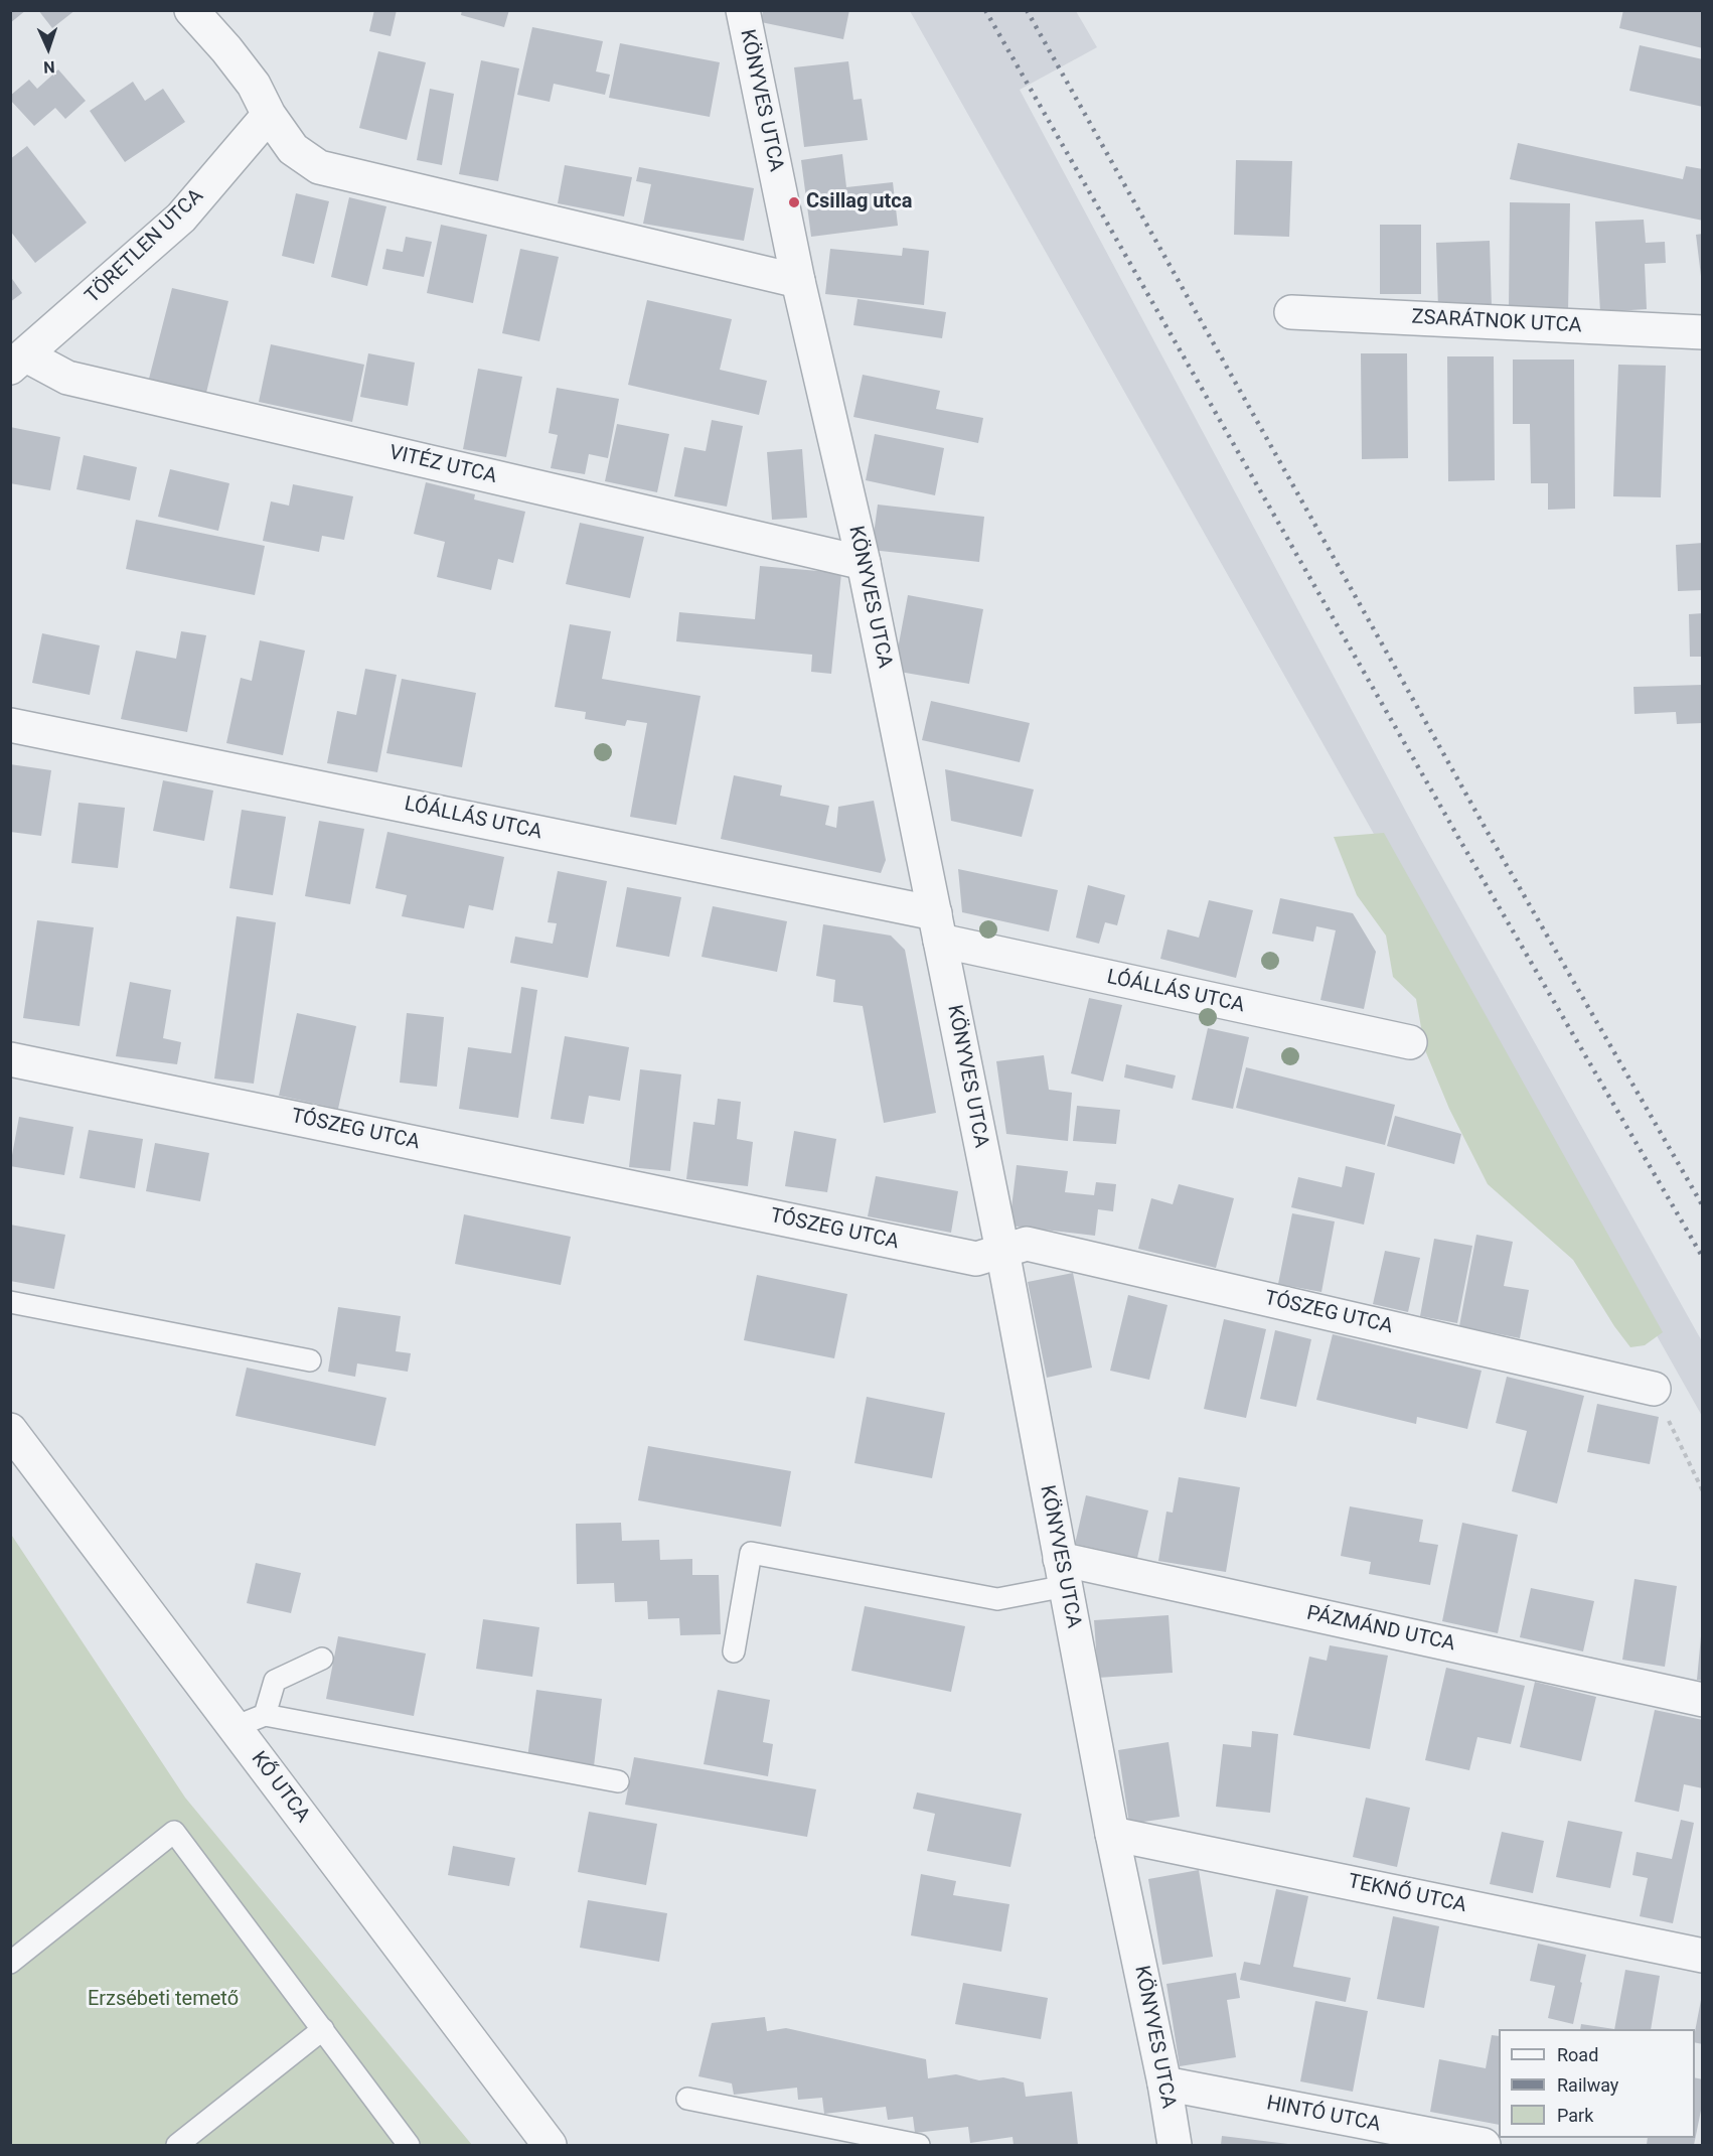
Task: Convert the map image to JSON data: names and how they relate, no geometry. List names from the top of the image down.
{
  "streets": {
    "street": [
      "KÖNYVES UTCA",
      "TÖRETLEN UTCA",
      "ZSARÁTNOK UTCA",
      "VITÉZ UTCA",
      "LÓÁLLÁS UTCA",
      "TÓSZEG UTCA",
      "PÁZMÁND UTCA",
      "KŐ UTCA",
      "TEKNŐ UTCA",
      "HINTÓ UTCA"
    ]
  },
  "crossings": [
    ["KÖNYVES UTCA", "VITÉZ UTCA"],
    ["KÖNYVES UTCA", "LÓÁLLÁS UTCA"],
    ["KÖNYVES UTCA", "TÓSZEG UTCA"],
    ["KÖNYVES UTCA", "PÁZMÁND UTCA"],
    ["KÖNYVES UTCA", "TEKNŐ UTCA"],
    ["KÖNYVES UTCA", "HINTÓ UTCA"],
    ["TÖRETLEN UTCA", "VITÉZ UTCA"]
  ],
  "parks": ["Erzsébeti temető"],
  "places": ["Csillag utca"],
  "legend": ["Road", "Railway", "Park"],
  "north": "bottom"
}
